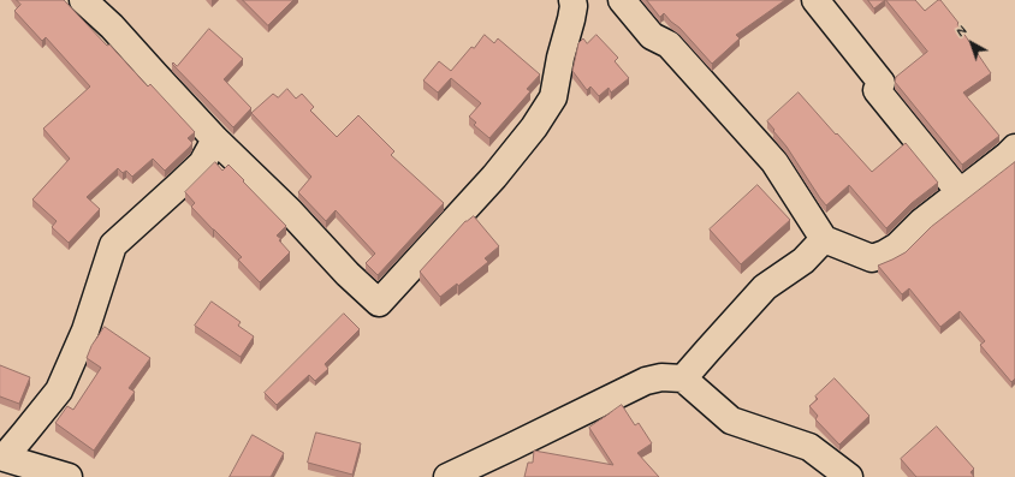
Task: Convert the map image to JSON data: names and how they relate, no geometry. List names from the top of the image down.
{
  "north": "top left"
}
